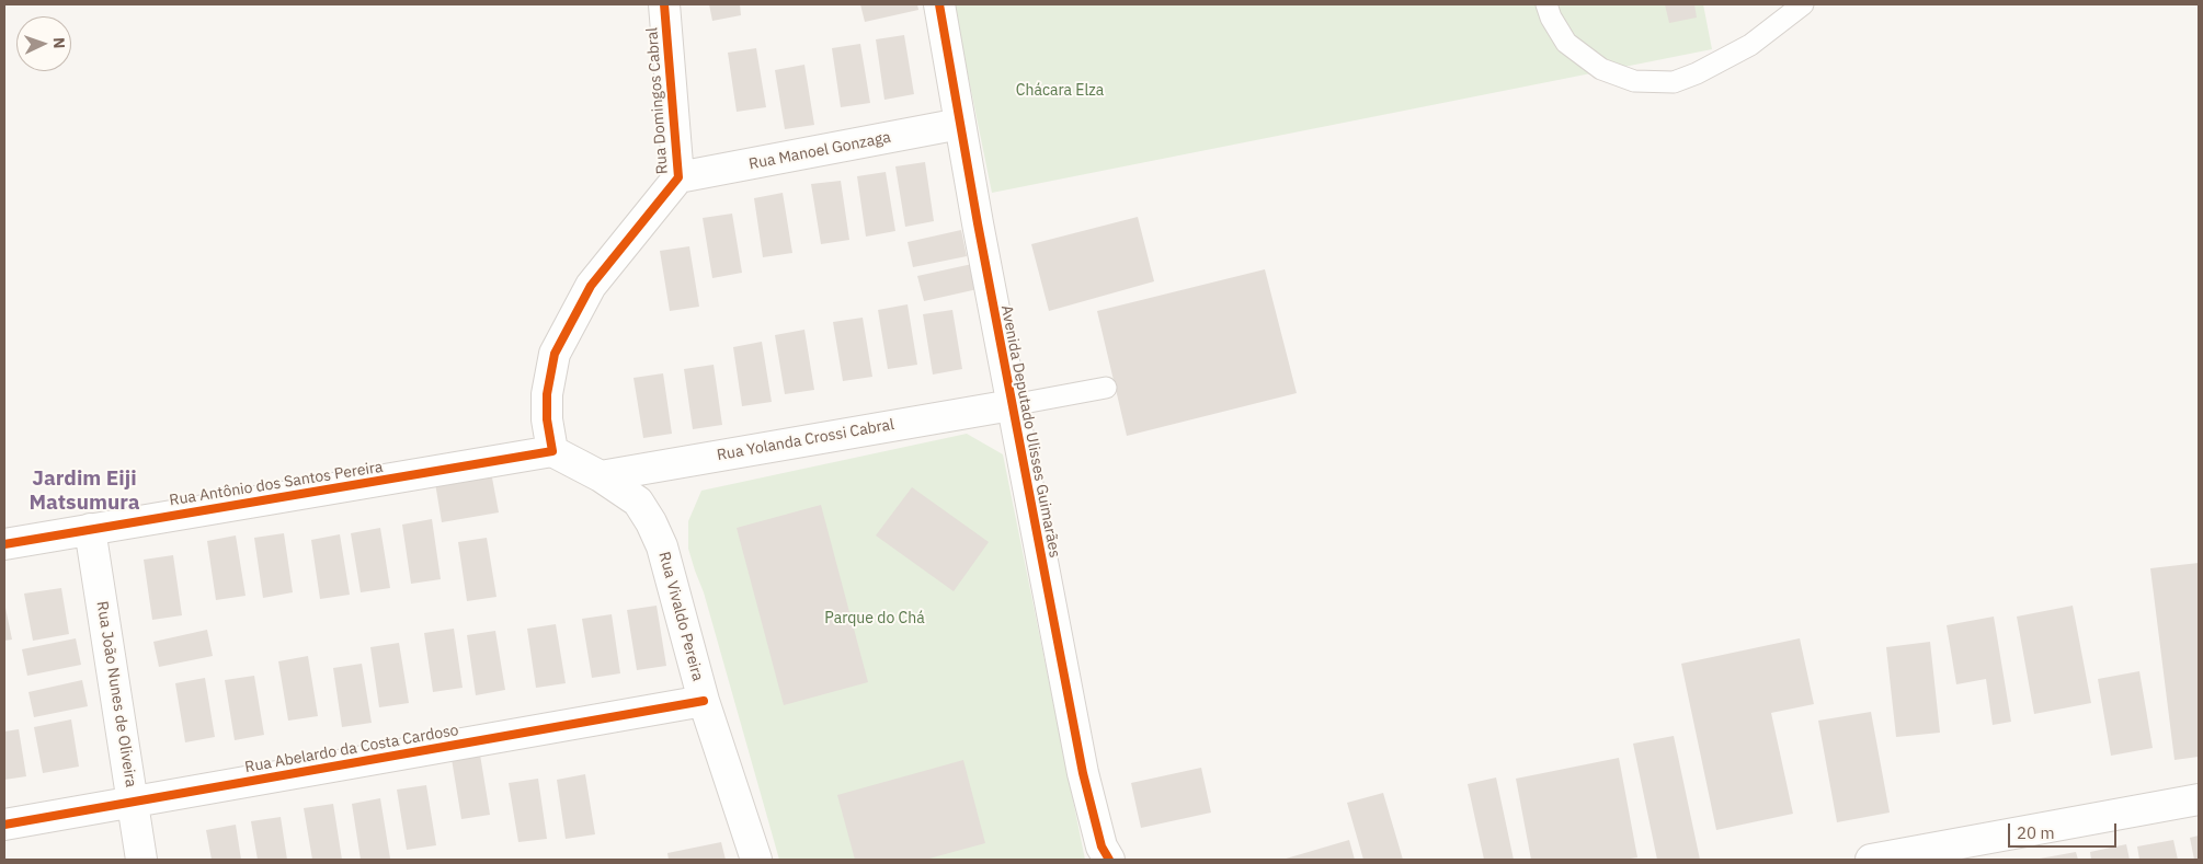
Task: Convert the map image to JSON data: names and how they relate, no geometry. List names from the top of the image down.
{
  "streets": {
    "street": [
      "Rua Domingos Cabral",
      "Rua Manoel Gonzaga",
      "Avenida Deputado Ulisses Guimarães",
      "Rua Yolanda Crossi Cabral",
      "Rua Antônio dos Santos Pereira",
      "Rua Vivaldo Pereira",
      "Rua João Nunes de Oliveira",
      "Rua Abelardo da Costa Cardoso"
    ]
  },
  "crossings": [
    ["Rua Domingos Cabral", "Rua Manoel Gonzaga"],
    ["Rua Domingos Cabral", "Rua Antônio dos Santos Pereira"],
    ["Rua Domingos Cabral", "Rua Vivaldo Pereira"],
    ["Rua Manoel Gonzaga", "Avenida Deputado Ulisses Guimarães"],
    ["Avenida Deputado Ulisses Guimarães", "Rua Yolanda Crossi Cabral"],
    ["Rua Yolanda Crossi Cabral", "Rua Vivaldo Pereira"],
    ["Rua Antônio dos Santos Pereira", "Rua Vivaldo Pereira"],
    ["Rua Antônio dos Santos Pereira", "Rua João Nunes de Oliveira"],
    ["Rua Vivaldo Pereira", "Rua Abelardo da Costa Cardoso"],
    ["Rua João Nunes de Oliveira", "Rua Abelardo da Costa Cardoso"]
  ],
  "districts": ["Jardim Eiji Matsumura"],
  "parks": ["Chácara Elza", "Parque do Chá"],
  "scale_bar": "20 m",
  "north": "right"
}
